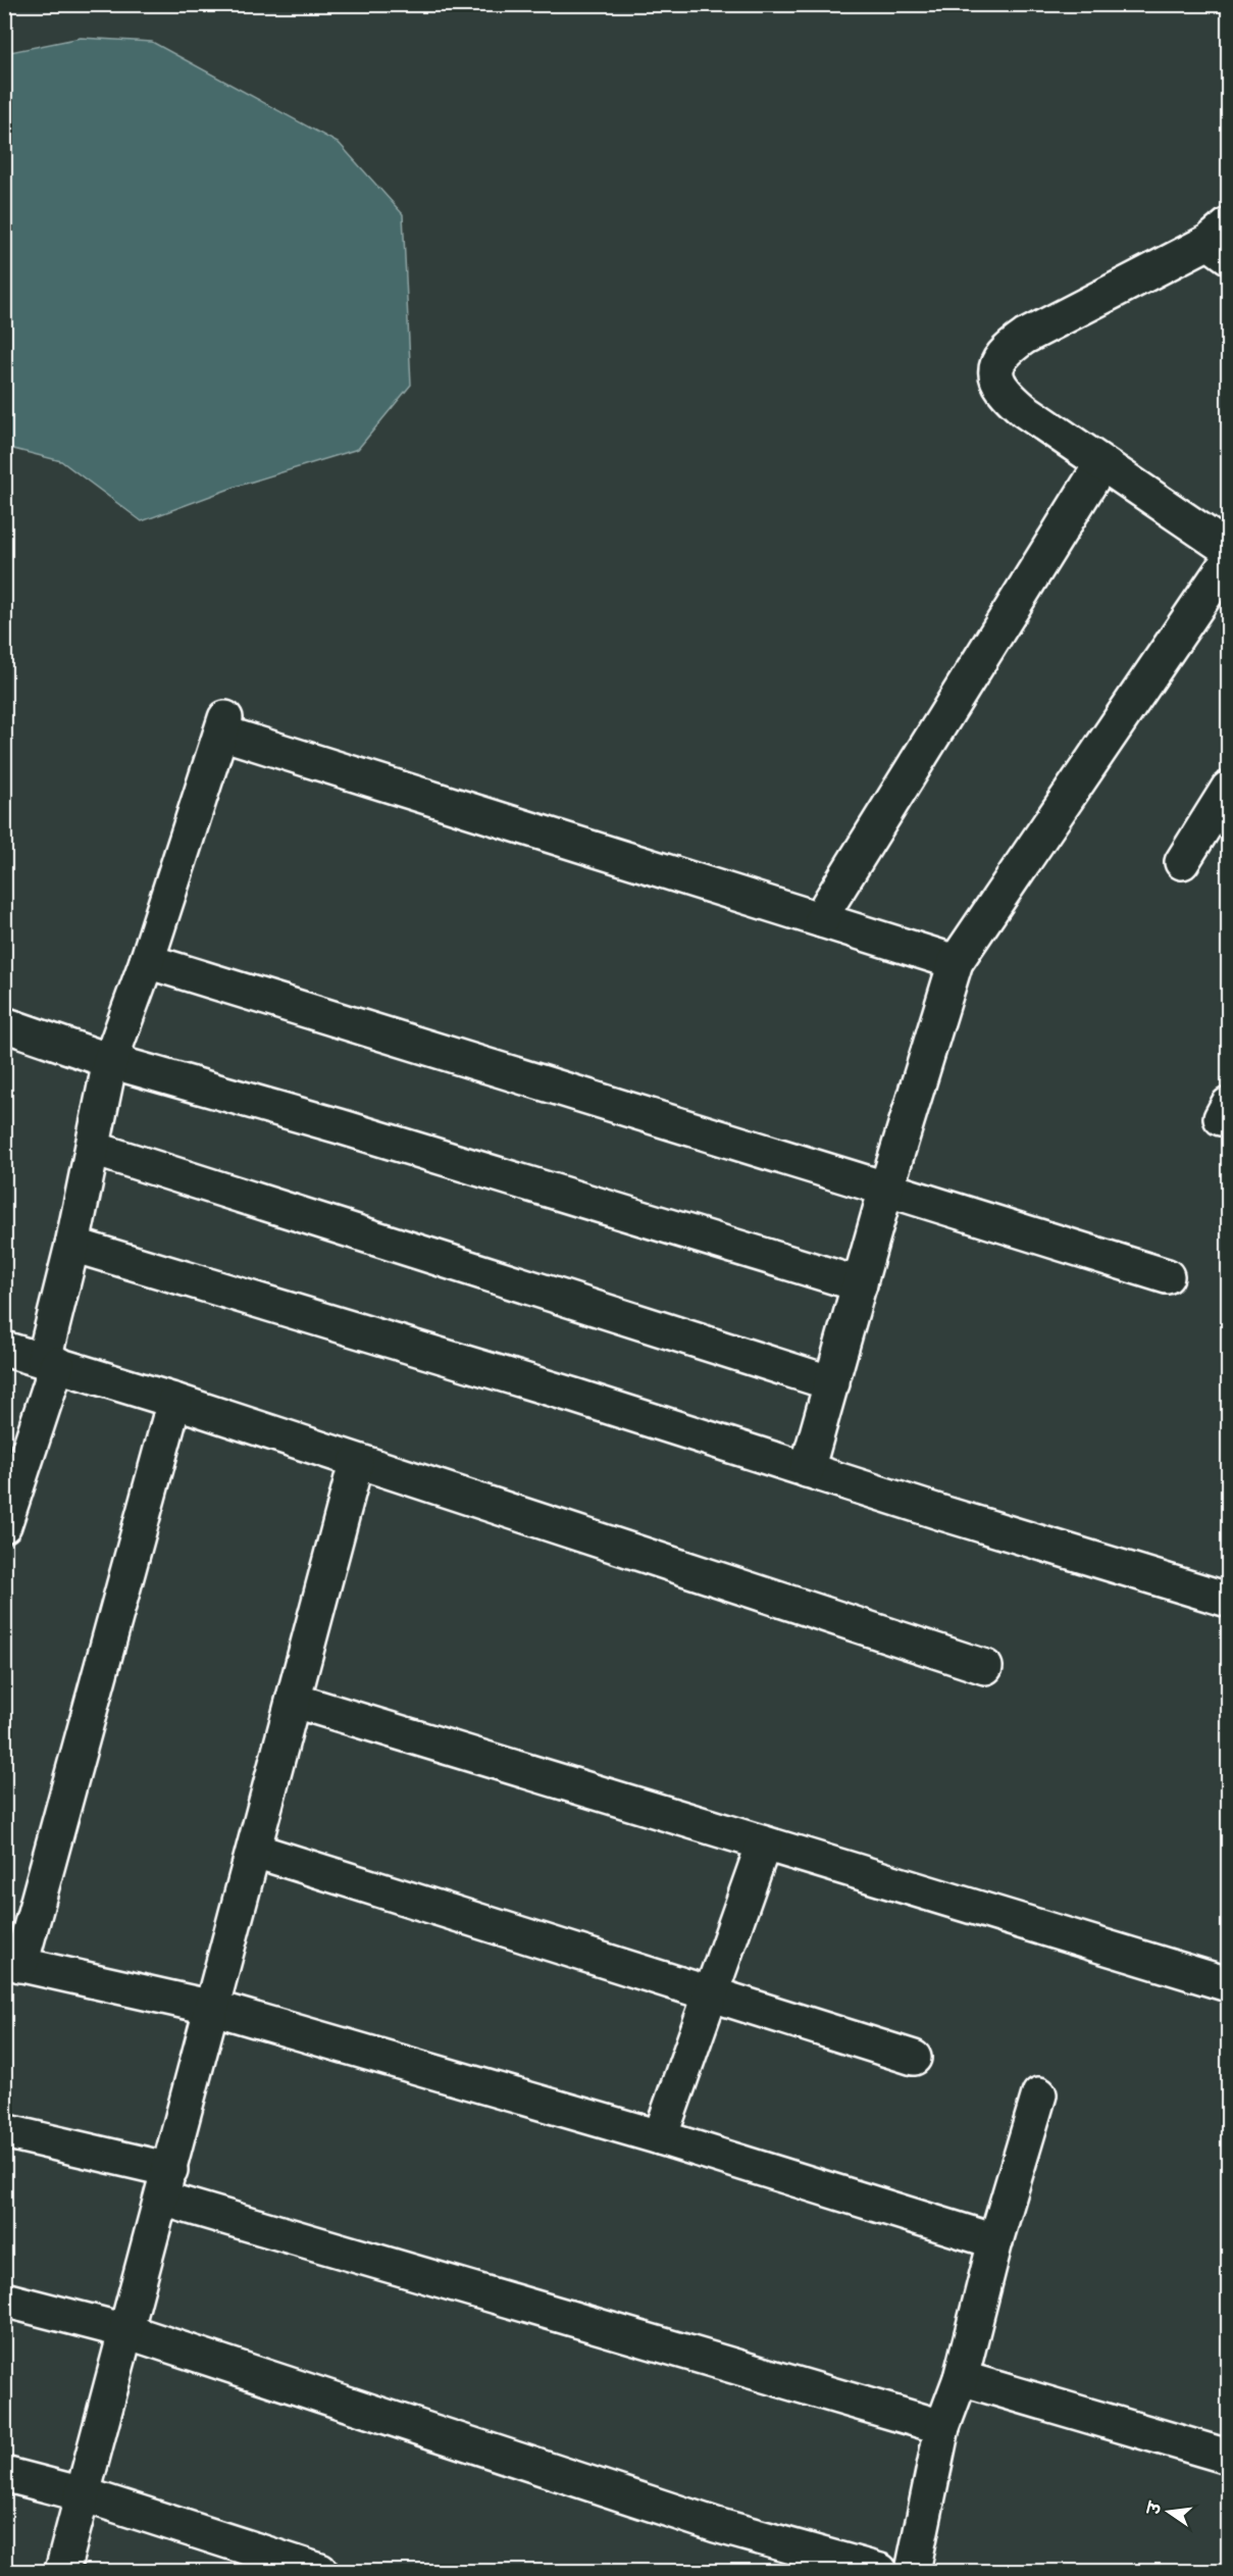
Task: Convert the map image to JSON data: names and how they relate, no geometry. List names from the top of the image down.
{
  "north": "left"
}
